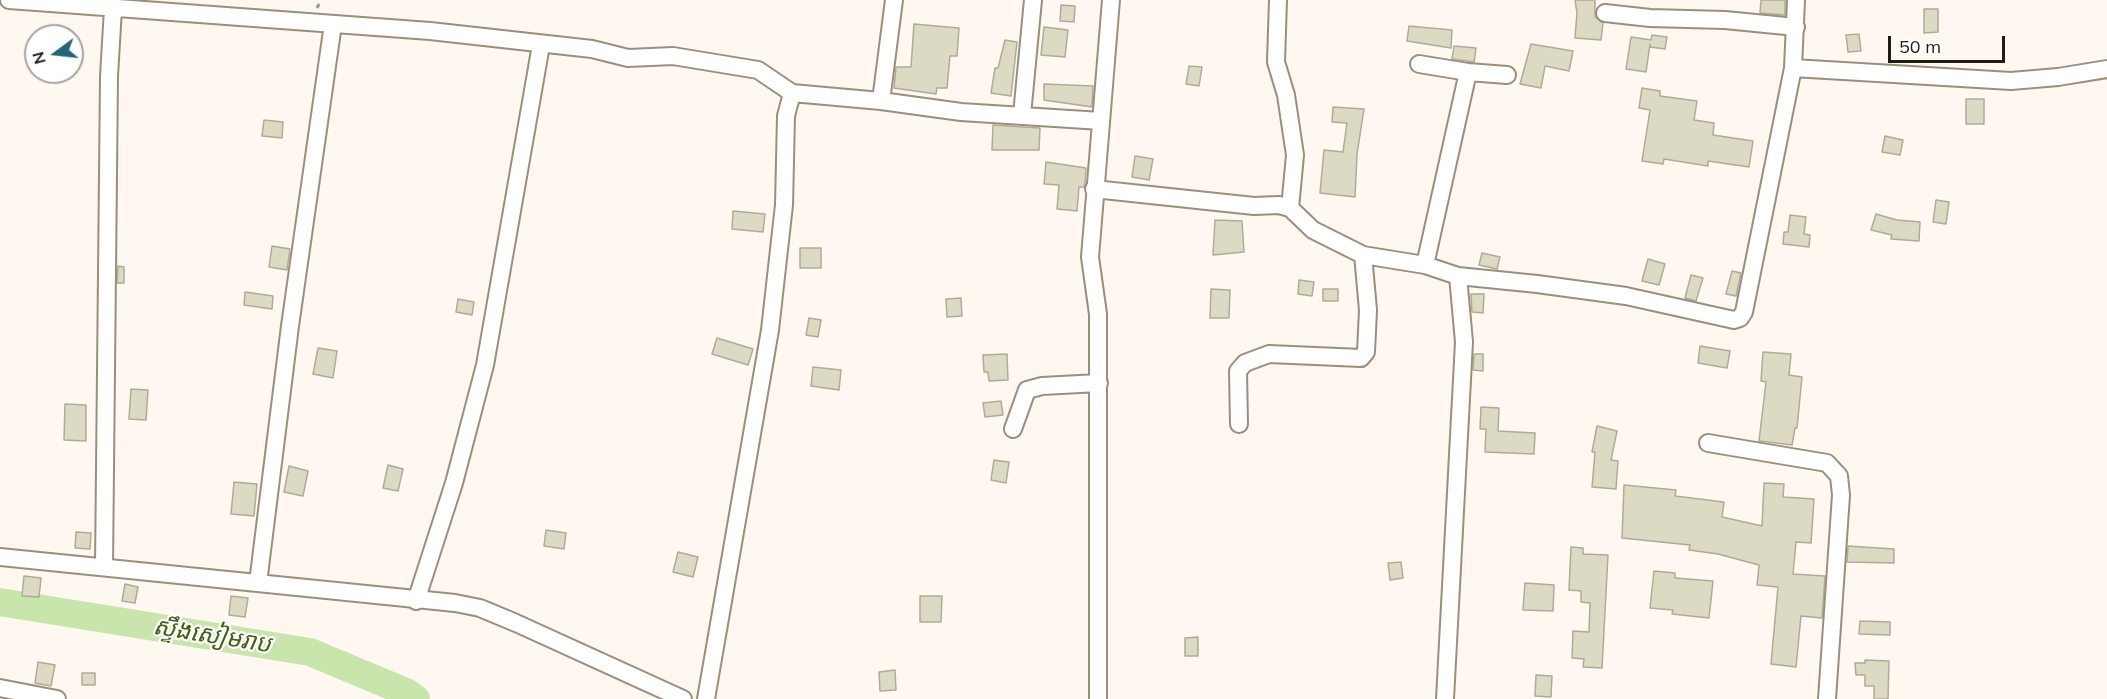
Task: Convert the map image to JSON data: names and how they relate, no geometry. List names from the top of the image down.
{
  "water": ["ស្ទឹងសៀមរាប"],
  "scale_bar": "50 m",
  "north": "left"
}
